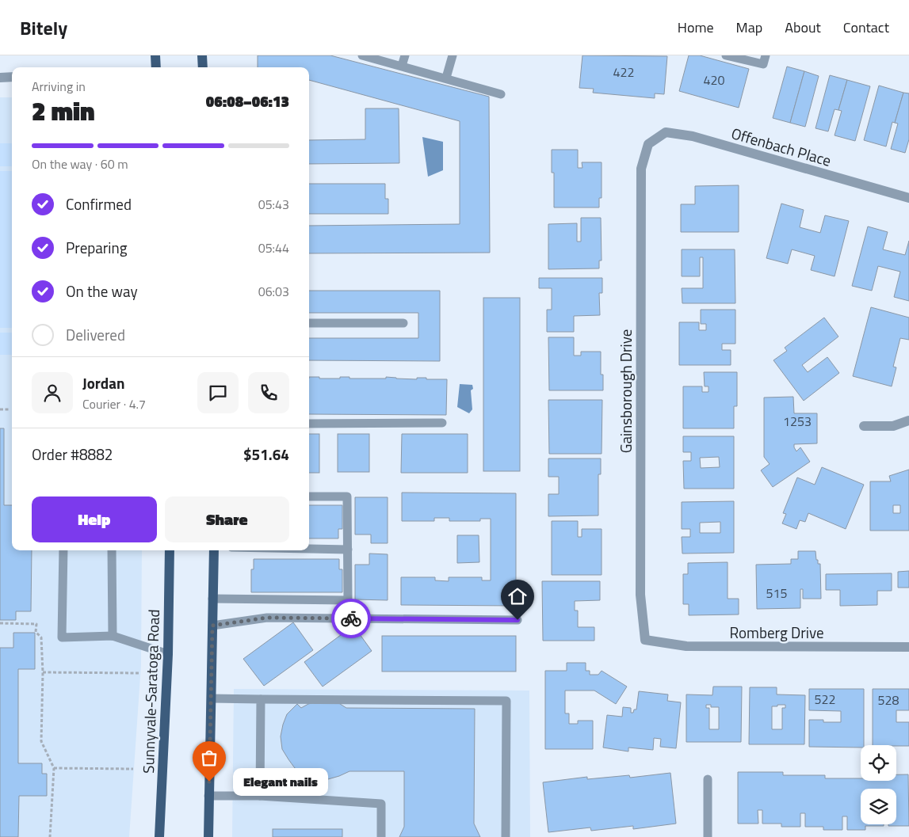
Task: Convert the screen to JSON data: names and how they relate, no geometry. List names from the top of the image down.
{
  "streets": {
    "main road": ["Sunnyvale-Saratoga Road"],
    "street": ["Offenbach Place", "Gainsborough Drive", "Romberg Drive"]
  },
  "crossings": [
    ["Offenbach Place", "Gainsborough Drive"],
    ["Gainsborough Drive", "Romberg Drive"]
  ],
  "places": ["Elegant nails"],
  "house_numbers": [
    "422",
    "420",
    "1253",
    "515",
    "522",
    "528"
  ],
  "page": {
    "header": "Bitely",
    "nav": [
      "Home",
      "Map",
      "About",
      "Contact"
    ],
    "heading": ["2 min", "Arriving in", "06:08–06:13"],
    "panel": [
      "Jordan",
      "Courier · 4.7",
      "Order #8882",
      "$51.64"
    ],
    "bar": "On the way · 60 m",
    "list": [
      ["Confirmed", "05:43"],
      ["Preparing", "05:44"],
      ["On the way", "06:03"],
      "Delivered"
    ],
    "buttons": ["Help", "Share"],
    "bubble": "Elegant nails"
  }
}
